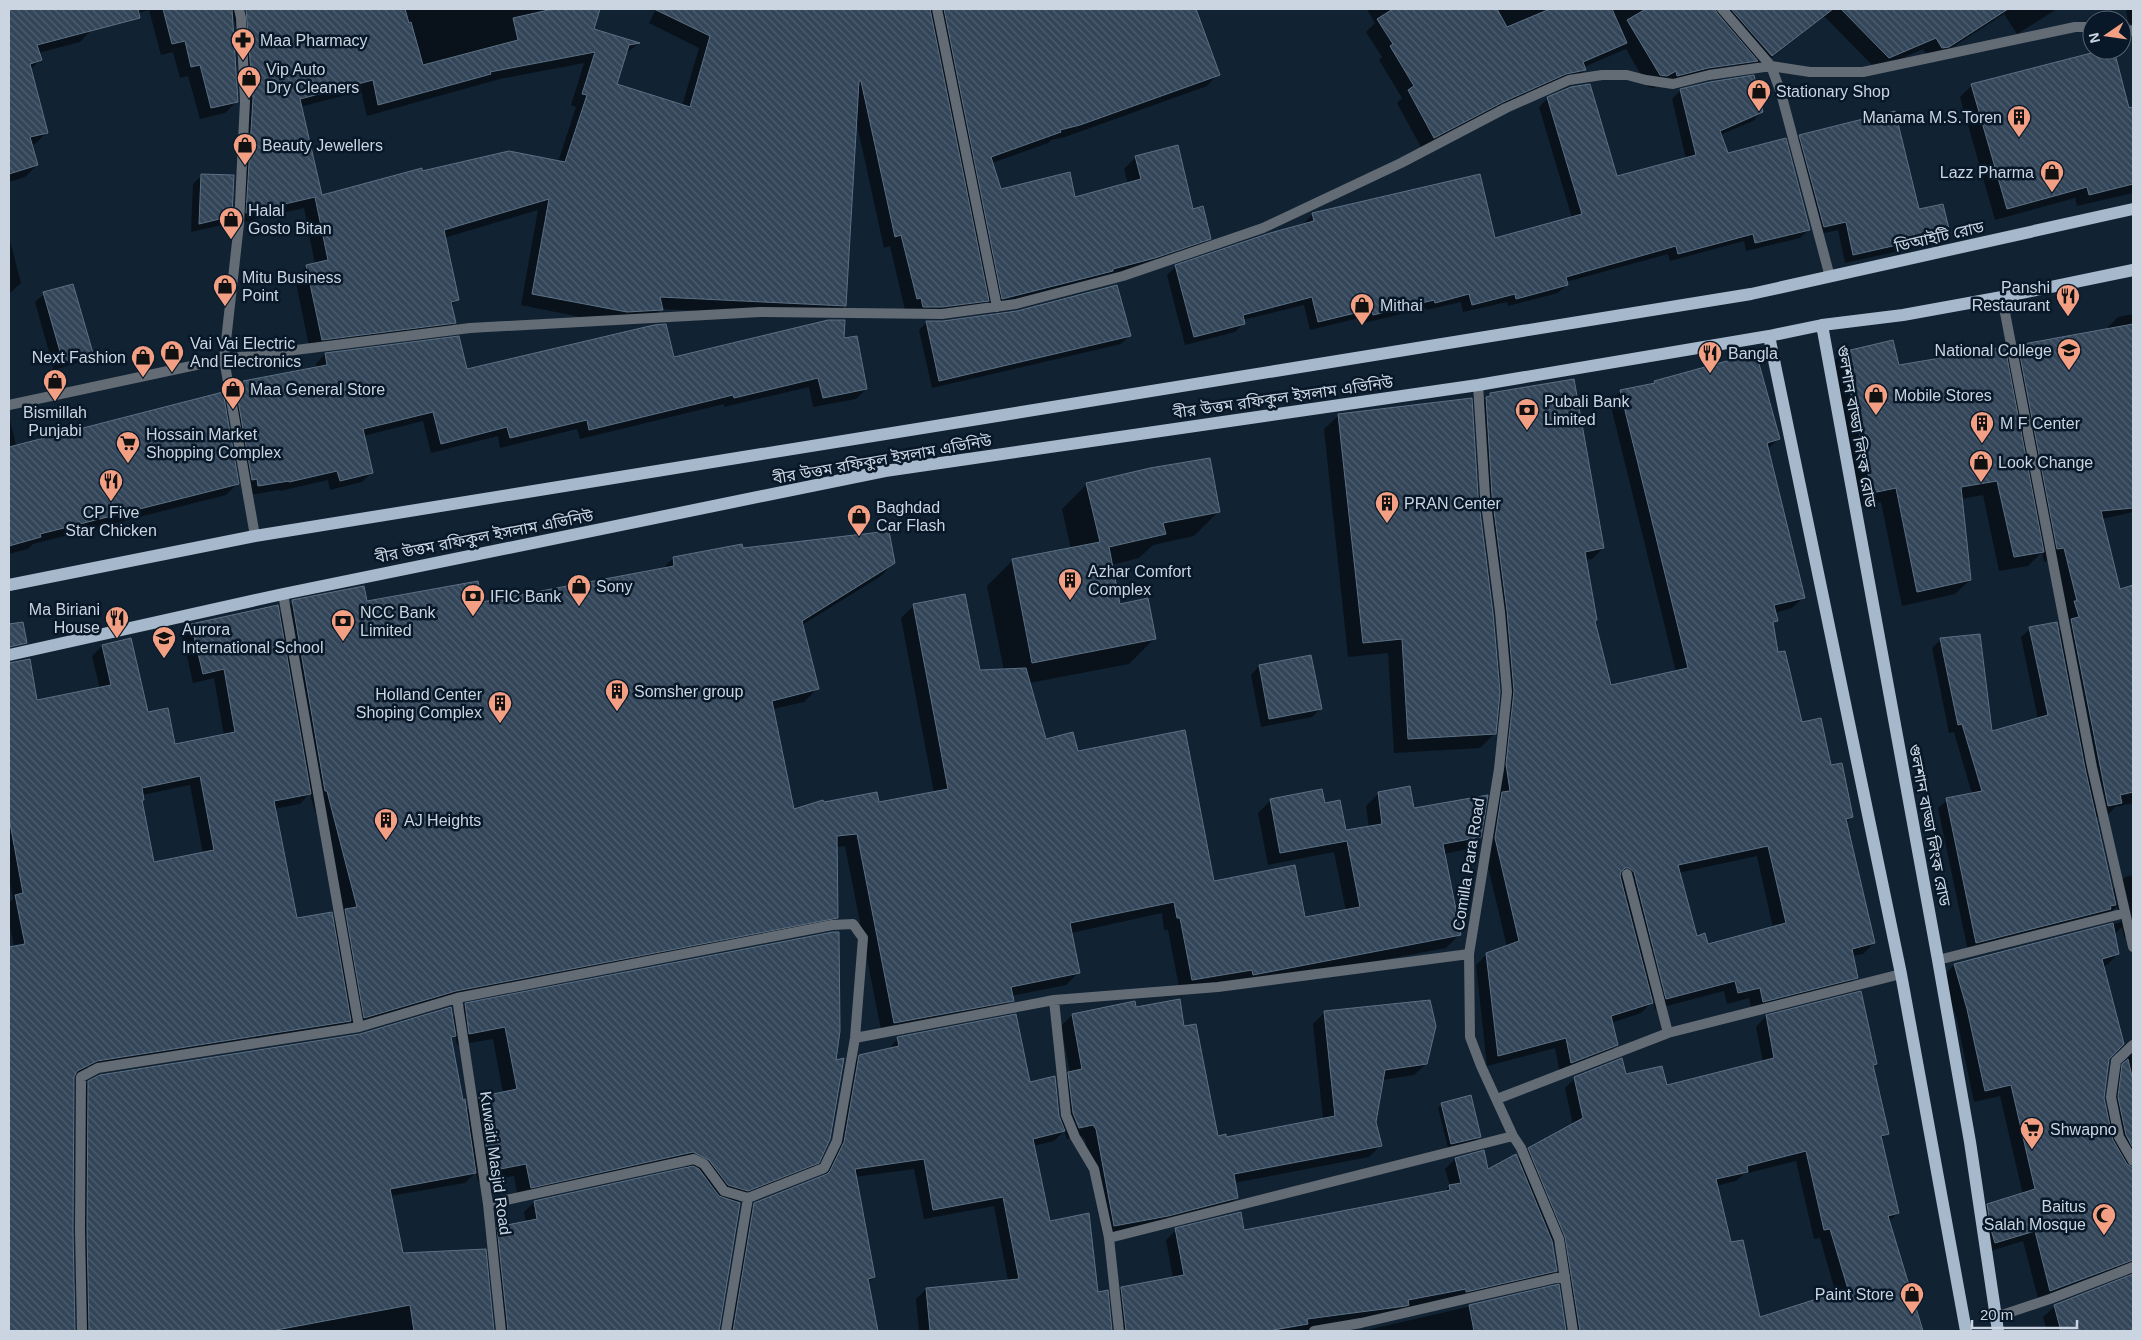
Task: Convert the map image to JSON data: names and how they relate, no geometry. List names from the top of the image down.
{
  "streets": {
    "main road": ["ডিআইটি রোড", "বীর উত্তম রফিকুল ইসলাম এভিনিউ", "গুলশান বাড্ডা লিংক রোড"],
    "street": ["Comilla Para Road", "Kuwaiti Masjid Road"]
  },
  "crossings": [
    ["ডিআইটি রোড", "বীর উত্তম রফিকুল ইসলাম এভিনিউ"],
    ["বীর উত্তম রফিকুল ইসলাম এভিনিউ", "গুলশান বাড্ডা লিংক রোড"],
    ["বীর উত্তম রফিকুল ইসলাম এভিনিউ", "Comilla Para Road"]
  ],
  "places": {
    "pharmacy": ["Maa Pharmacy"],
    "shop": [
      "Vip Auto Dry Cleaners",
      "Stationary Shop",
      "Beauty Jewellers",
      "Lazz Pharma",
      "Halal Gosto Bitan",
      "Mitu Business Point",
      "Mithai",
      "Vai Vai Electric And Electronics",
      "Next Fashion",
      "Bismillah Punjabi",
      "Maa General Store",
      "Mobile Stores",
      "Look Change",
      "Baghdad Car Flash",
      "Sony",
      "Paint Store"
    ],
    "building": [
      "Manama M.S.Toren",
      "M F Center",
      "PRAN Center",
      "Azhar Comfort Complex",
      "Somsher group",
      "Holland Center Shoping Complex",
      "AJ Heights"
    ],
    "restaurant": [
      "Panshi Restaurant",
      "Bangla",
      "CP Five Star Chicken",
      "Ma Biriani House"
    ],
    "school or university": ["National College", "Aurora International School"],
    "bank": ["Pubali Bank Limited", "IFIC Bank", "NCC Bank Limited"],
    "supermarket": ["Hossain Market Shopping Complex", "Shwapno"],
    "mosque": ["Baitus Salah Mosque"]
  },
  "scale_bar": "20 m",
  "north": "left"
}
